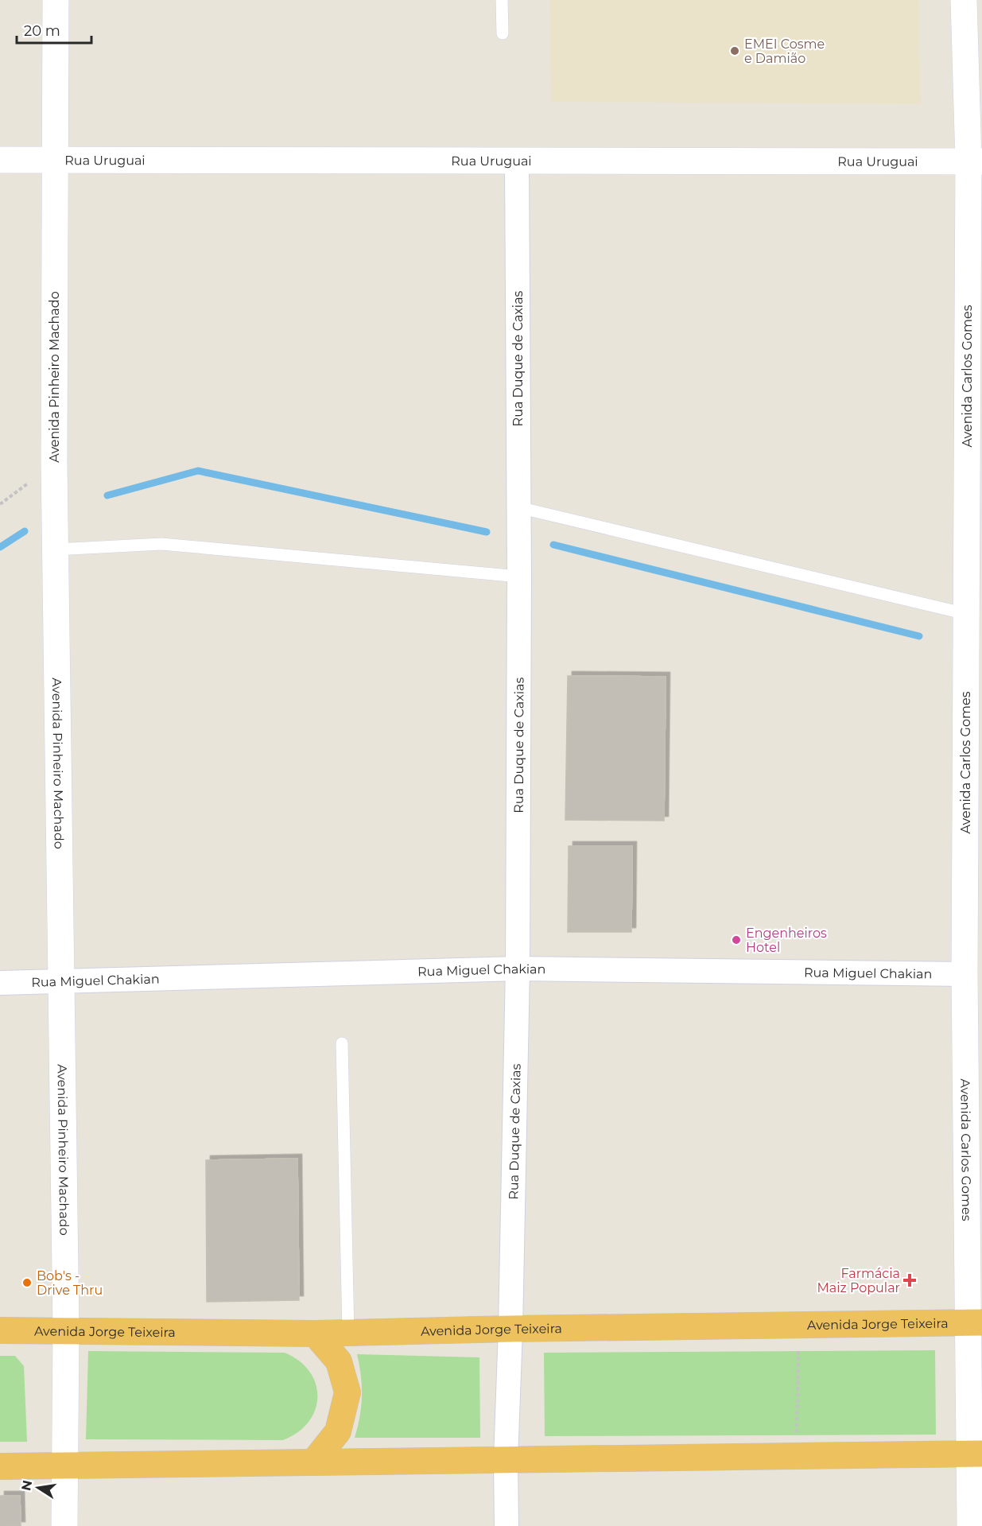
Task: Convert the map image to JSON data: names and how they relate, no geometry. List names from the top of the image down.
{
  "streets": {
    "highway": ["Avenida Jorge Teixeira"],
    "street": [
      "Rua Uruguai",
      "Rua Duque de Caxias",
      "Avenida Carlos Gomes",
      "Avenida Pinheiro Machado",
      "Rua Miguel Chakian"
    ]
  },
  "crossings": [
    ["Rua Uruguai", "Rua Duque de Caxias"],
    ["Rua Uruguai", "Avenida Carlos Gomes"],
    ["Rua Uruguai", "Avenida Pinheiro Machado"],
    ["Rua Duque de Caxias", "Rua Miguel Chakian"],
    ["Rua Duque de Caxias", "Avenida Jorge Teixeira"],
    ["Avenida Carlos Gomes", "Rua Miguel Chakian"],
    ["Avenida Carlos Gomes", "Avenida Jorge Teixeira"],
    ["Avenida Pinheiro Machado", "Rua Miguel Chakian"],
    ["Avenida Pinheiro Machado", "Avenida Jorge Teixeira"]
  ],
  "places": {
    "other": ["EMEI Cosme e Damião", "Engenheiros Hotel", "Bob's - Drive Thru"],
    "health": ["Farmácia Maiz Popular"]
  },
  "scale_bar": "20 m",
  "north": "left"
}
